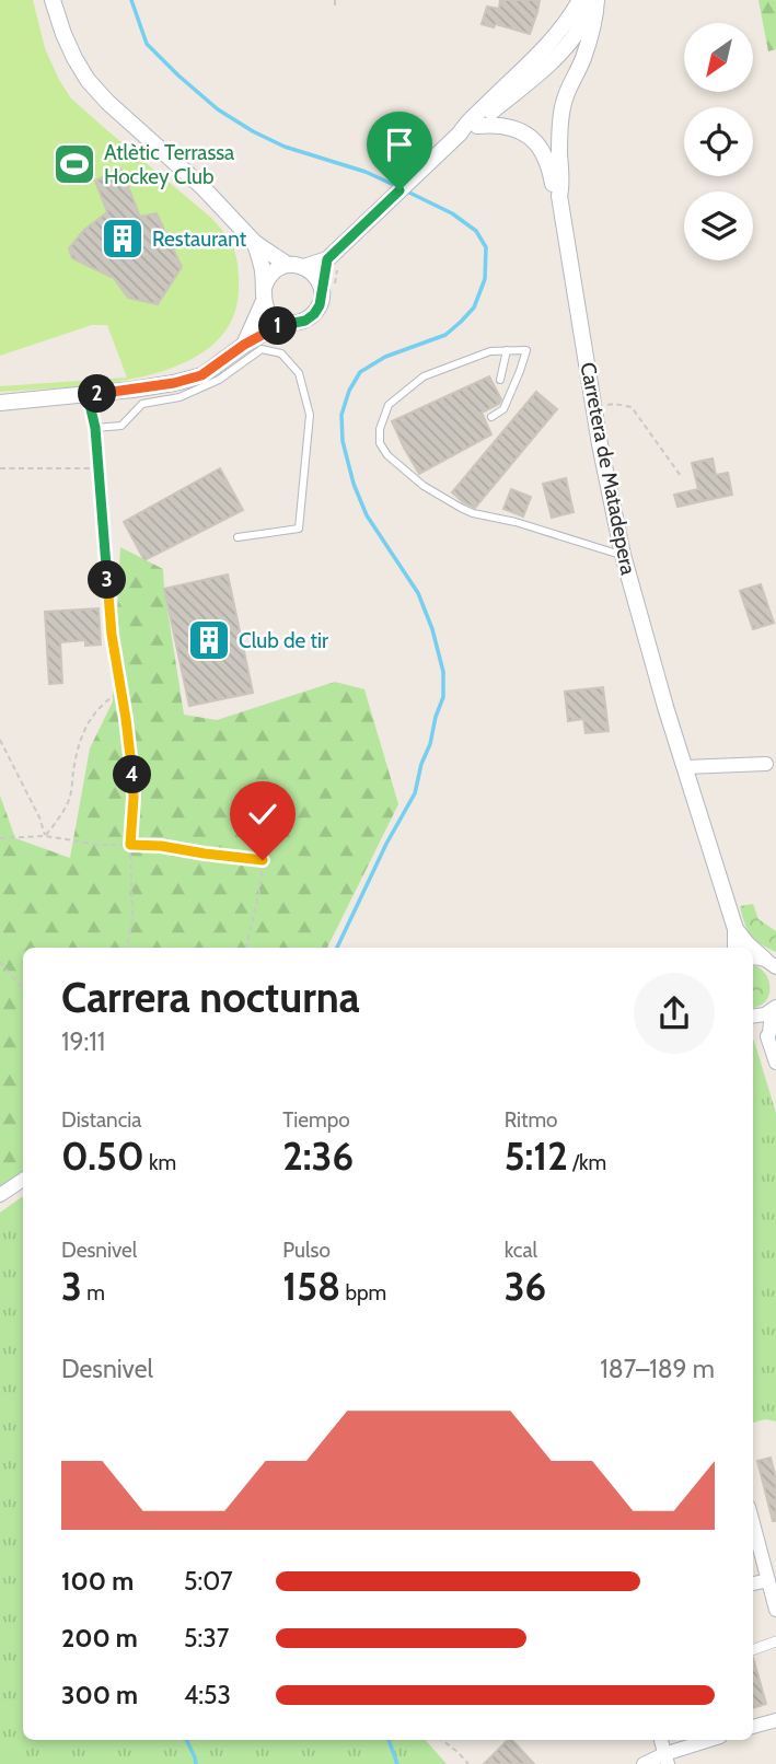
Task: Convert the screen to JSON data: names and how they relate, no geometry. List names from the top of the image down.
{
  "streets": {
    "street": ["Carretera de Matadepera"]
  },
  "places": {
    "sports": ["Atlètic Terrassa Hockey Club"],
    "building": ["Restaurant", "Club de tir"]
  },
  "north": "bottom left",
  "page": {
    "pins": [
      "1",
      "2",
      "3",
      "4"
    ],
    "heading": ["Carrera nocturna", "19:11"],
    "stats": [
      ["Distancia", "0.50 km"],
      ["Tiempo", "2:36"],
      ["Ritmo", "5:12 /km"],
      ["Desnivel", "3 m"],
      ["Pulso", "158 bpm"],
      ["kcal", "36"]
    ],
    "chart": ["Desnivel", "187–189 m"],
    "list": [
      {
        "name": "100 m",
        "note": "5:07"
      },
      {
        "name": "200 m",
        "note": "5:37"
      },
      {
        "name": "300 m",
        "note": "4:53"
      }
    ]
  }
}
